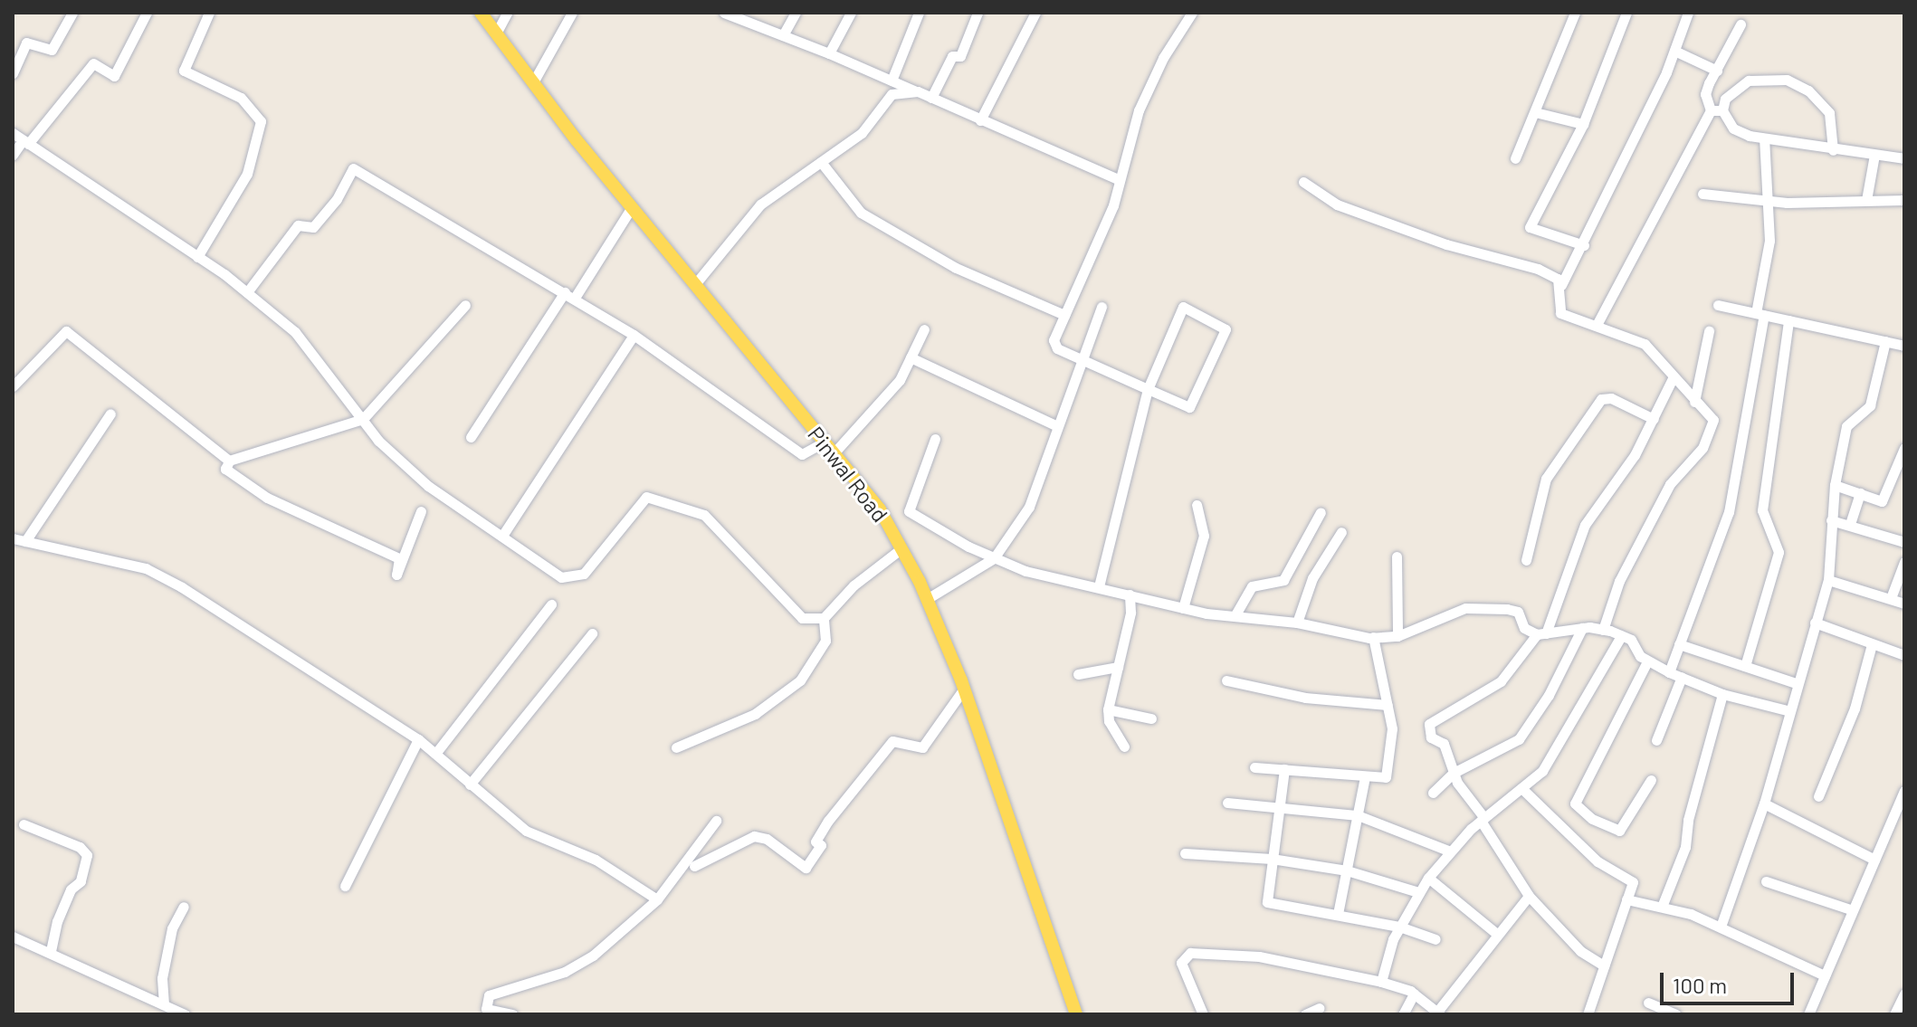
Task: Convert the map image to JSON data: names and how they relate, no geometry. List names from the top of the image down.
{
  "streets": {
    "main road": ["Pinwal Road"]
  },
  "scale_bar": "100 m"
}
